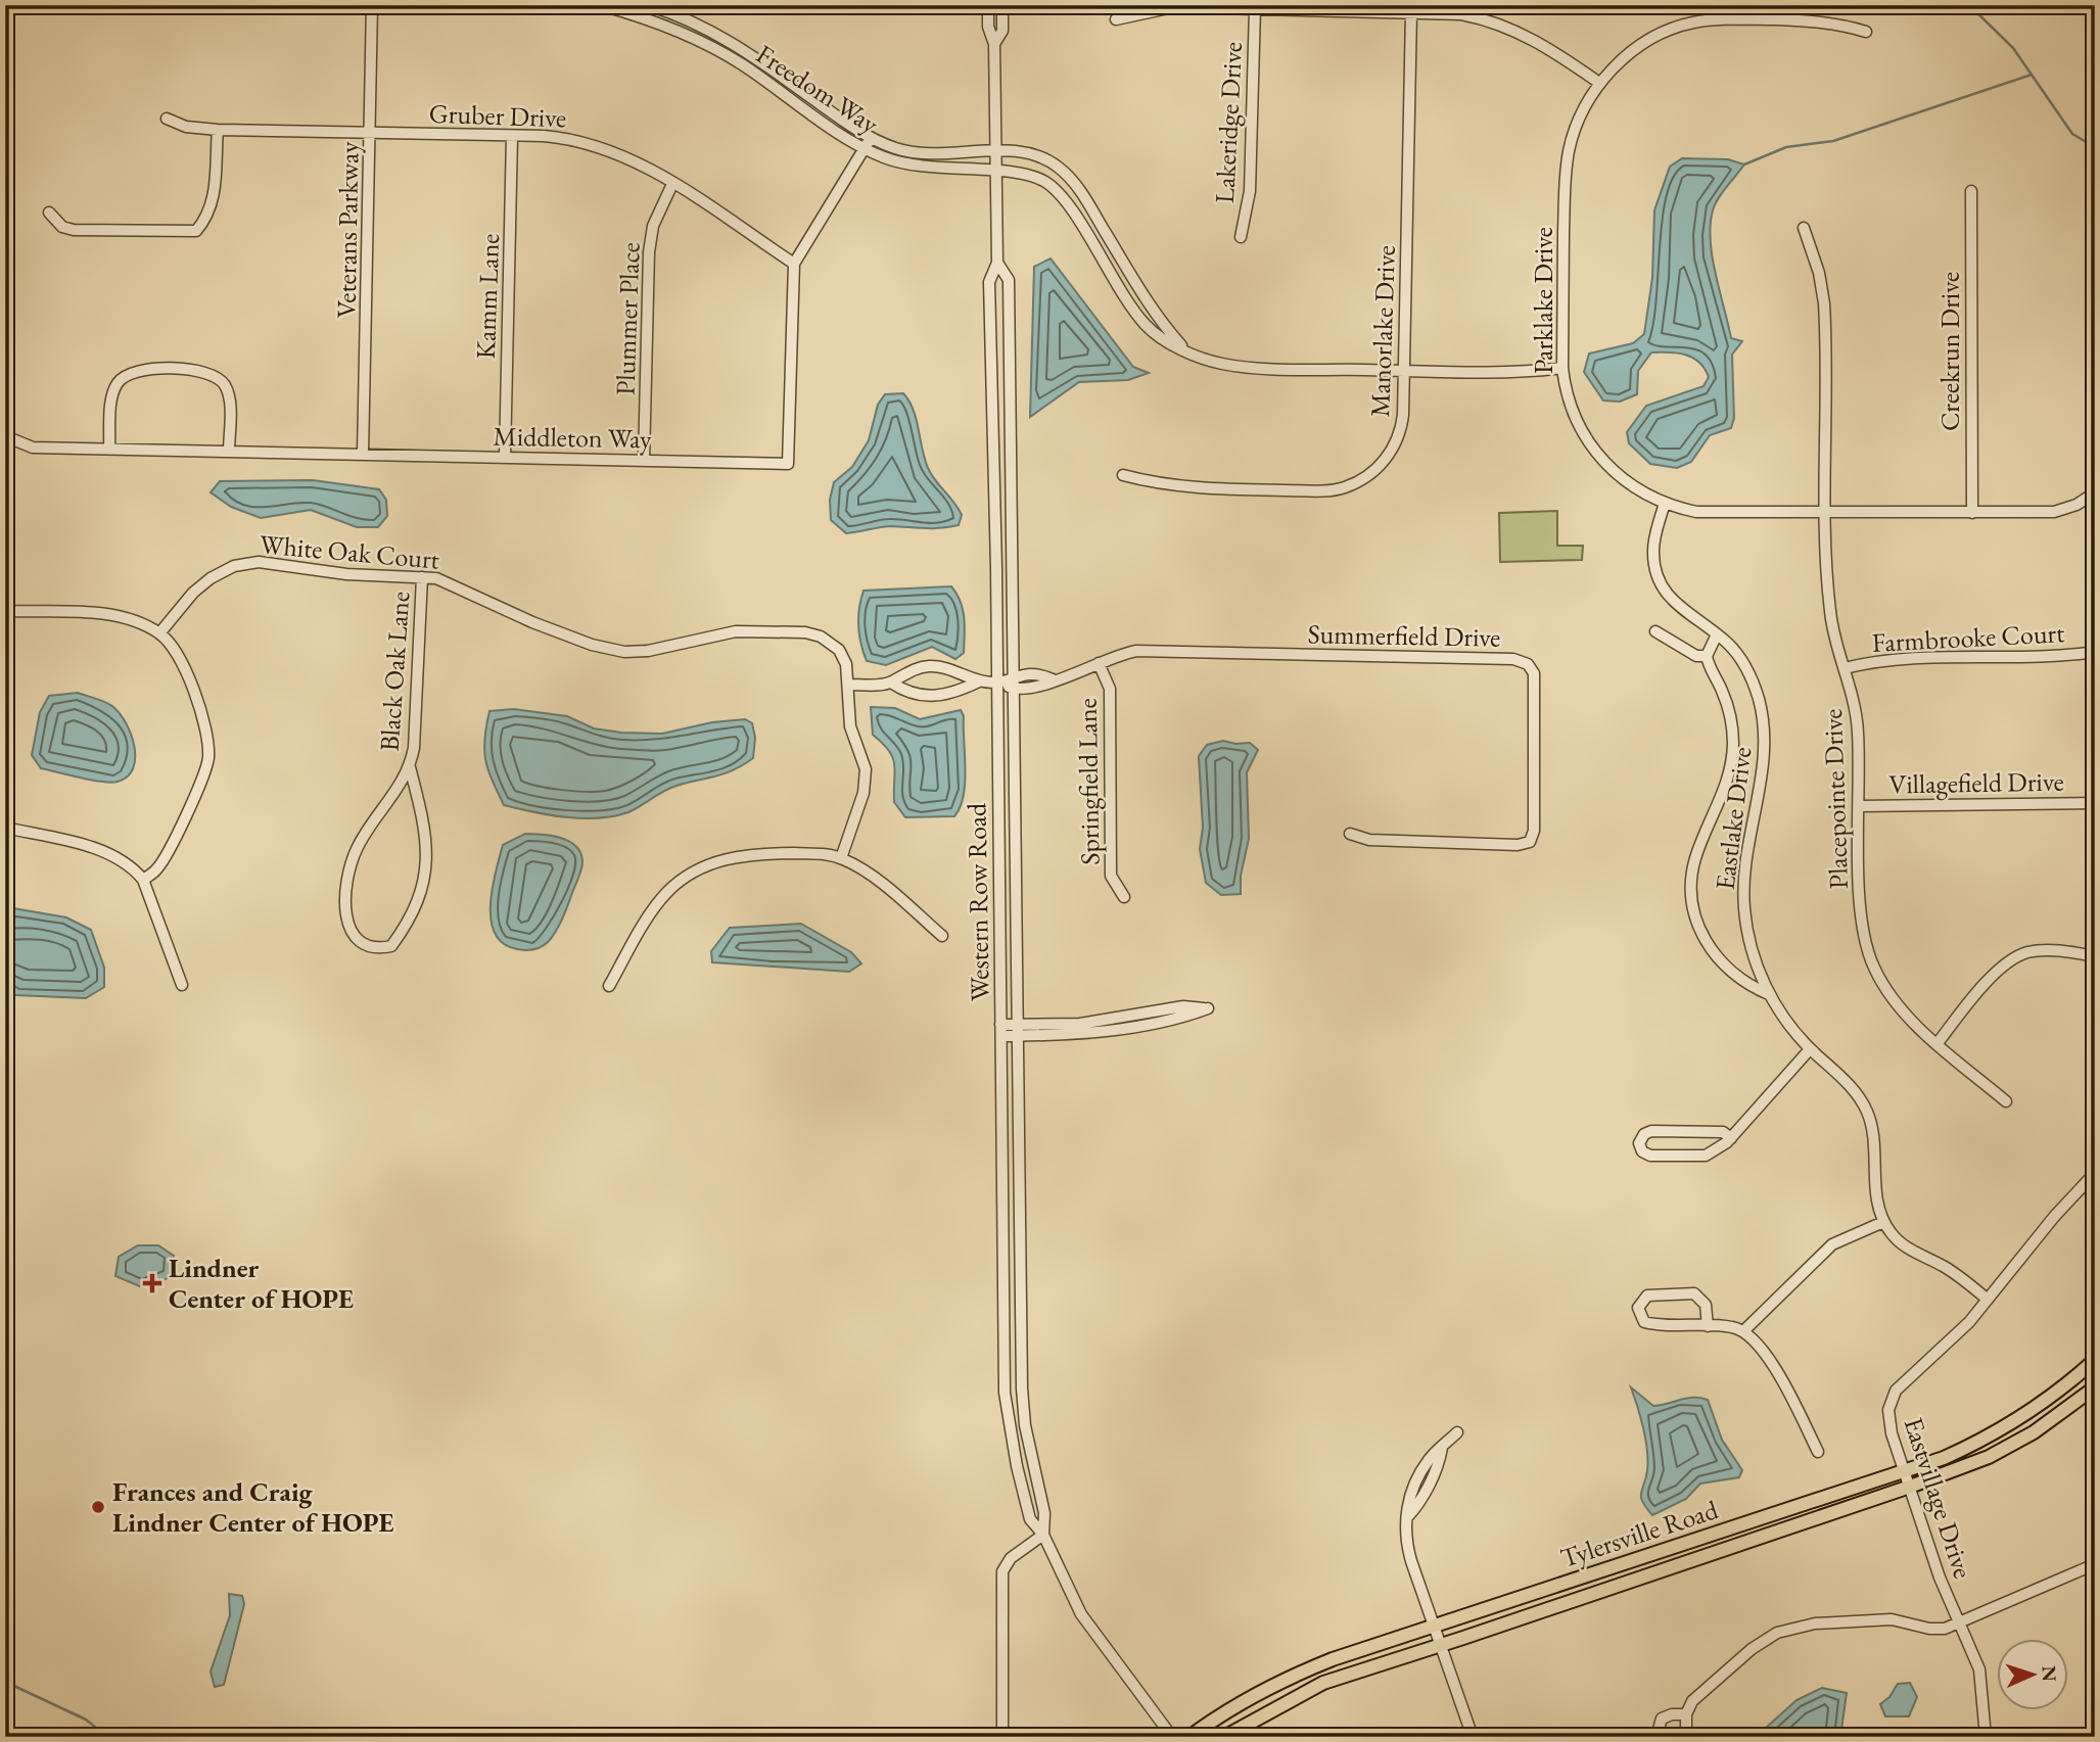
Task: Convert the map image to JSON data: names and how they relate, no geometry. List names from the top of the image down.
{
  "streets": {
    "main road": ["Tylersville Road"],
    "street": [
      "Freedom Way",
      "Gruber Drive",
      "Lakeridge Drive",
      "Veterans Parkway",
      "Kamm Lane",
      "Parklake Drive",
      "Plummer Place",
      "Manorlake Drive",
      "Creekrun Drive",
      "Middleton Way",
      "White Oak Court",
      "Summerfield Drive",
      "Farmbrooke Court",
      "Black Oak Lane",
      "Springfield Lane",
      "Villagefield Drive",
      "Placepointe Drive",
      "Eastlake Drive",
      "Western Row Road",
      "Eastvillage Drive"
    ]
  },
  "crossings": [
    ["Freedom Way", "Parklake Drive"],
    ["Freedom Way", "Manorlake Drive"],
    ["Freedom Way", "Western Row Road"],
    ["Gruber Drive", "Veterans Parkway"],
    ["Gruber Drive", "Kamm Lane"],
    ["Gruber Drive", "Plummer Place"],
    ["Gruber Drive", "Middleton Way"],
    ["Veterans Parkway", "Middleton Way"],
    ["Kamm Lane", "Middleton Way"],
    ["Parklake Drive", "Creekrun Drive"],
    ["Parklake Drive", "Placepointe Drive"],
    ["Parklake Drive", "Eastlake Drive"],
    ["Plummer Place", "Middleton Way"],
    ["White Oak Court", "Black Oak Lane"],
    ["Summerfield Drive", "Springfield Lane"],
    ["Summerfield Drive", "Western Row Road"],
    ["Farmbrooke Court", "Placepointe Drive"],
    ["Villagefield Drive", "Placepointe Drive"],
    ["Eastvillage Drive", "Tylersville Road"]
  ],
  "places": {
    "health": ["Lindner Center of HOPE"],
    "other": ["Frances and Craig Lindner Center of HOPE"]
  },
  "north": "right"
}
